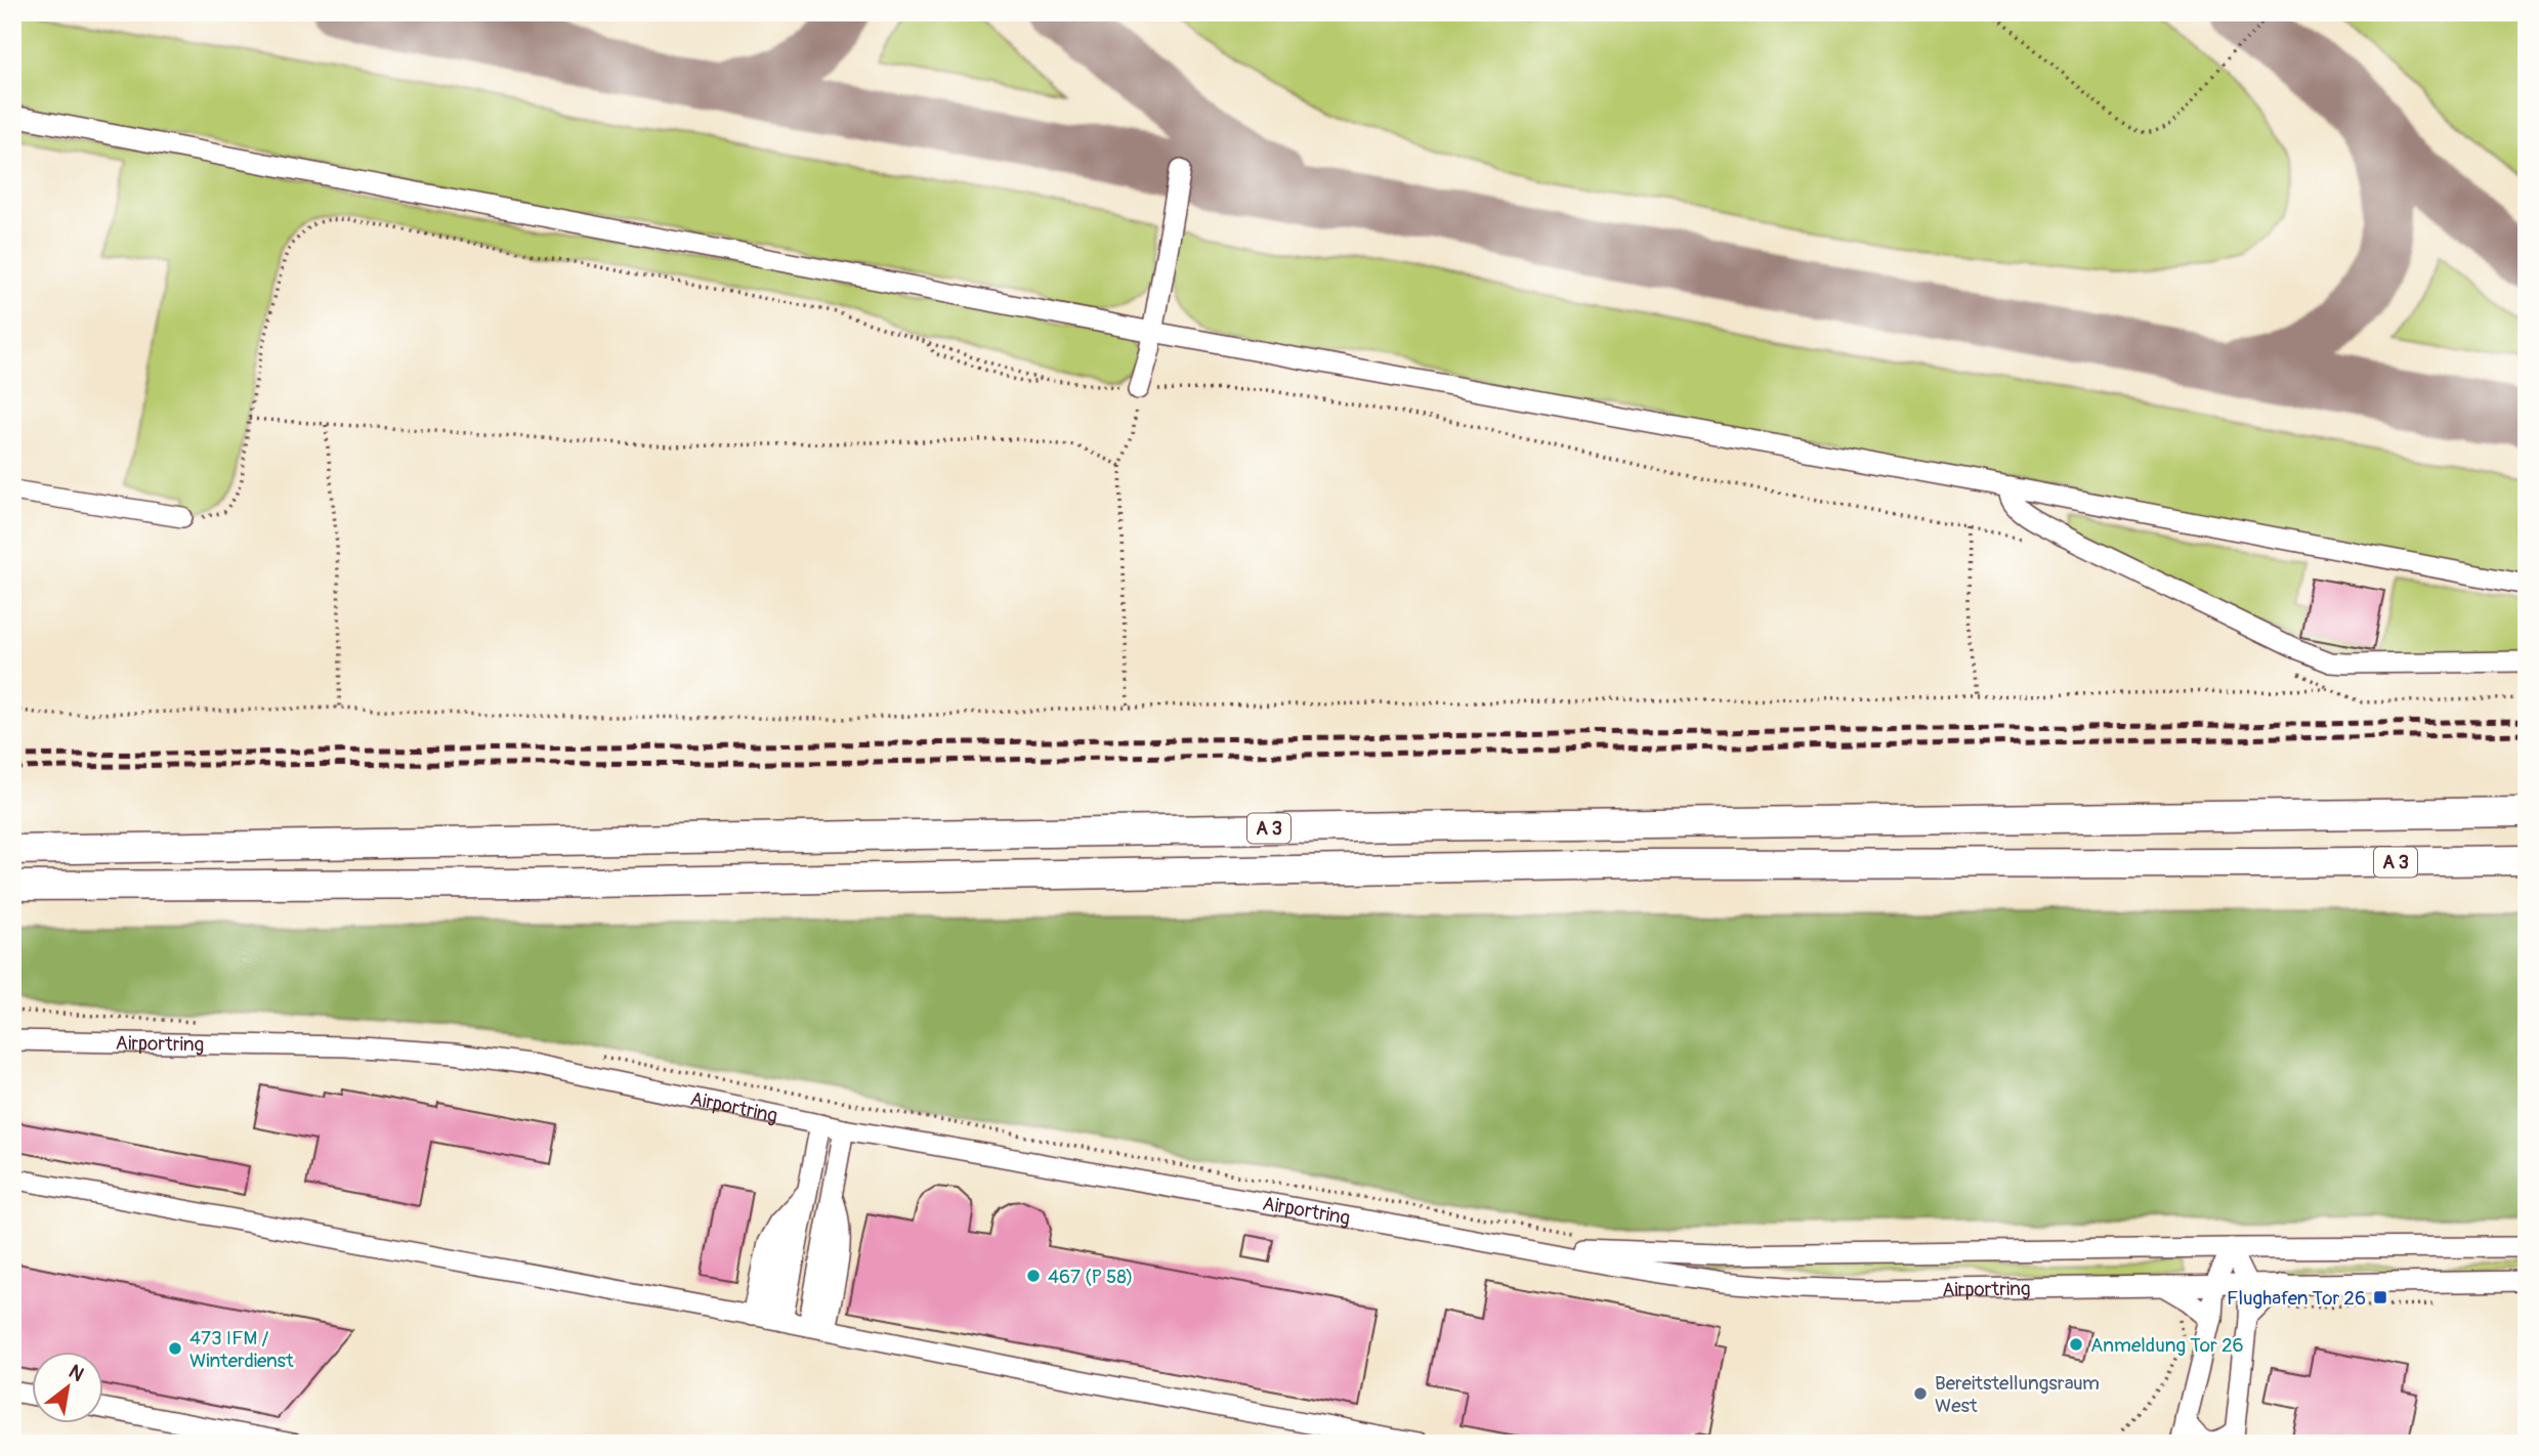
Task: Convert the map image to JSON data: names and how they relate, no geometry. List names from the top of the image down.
{
  "streets": {
    "highway": ["A 3"],
    "street": ["Airportring"]
  },
  "places": {
    "other": [
      "467 (P 58)",
      "Anmeldung Tor 26",
      "473 IFM / Winterdienst",
      "Bereitstellungsraum West"
    ],
    "transit": ["Flughafen Tor 26"]
  },
  "north": "top right"
}
